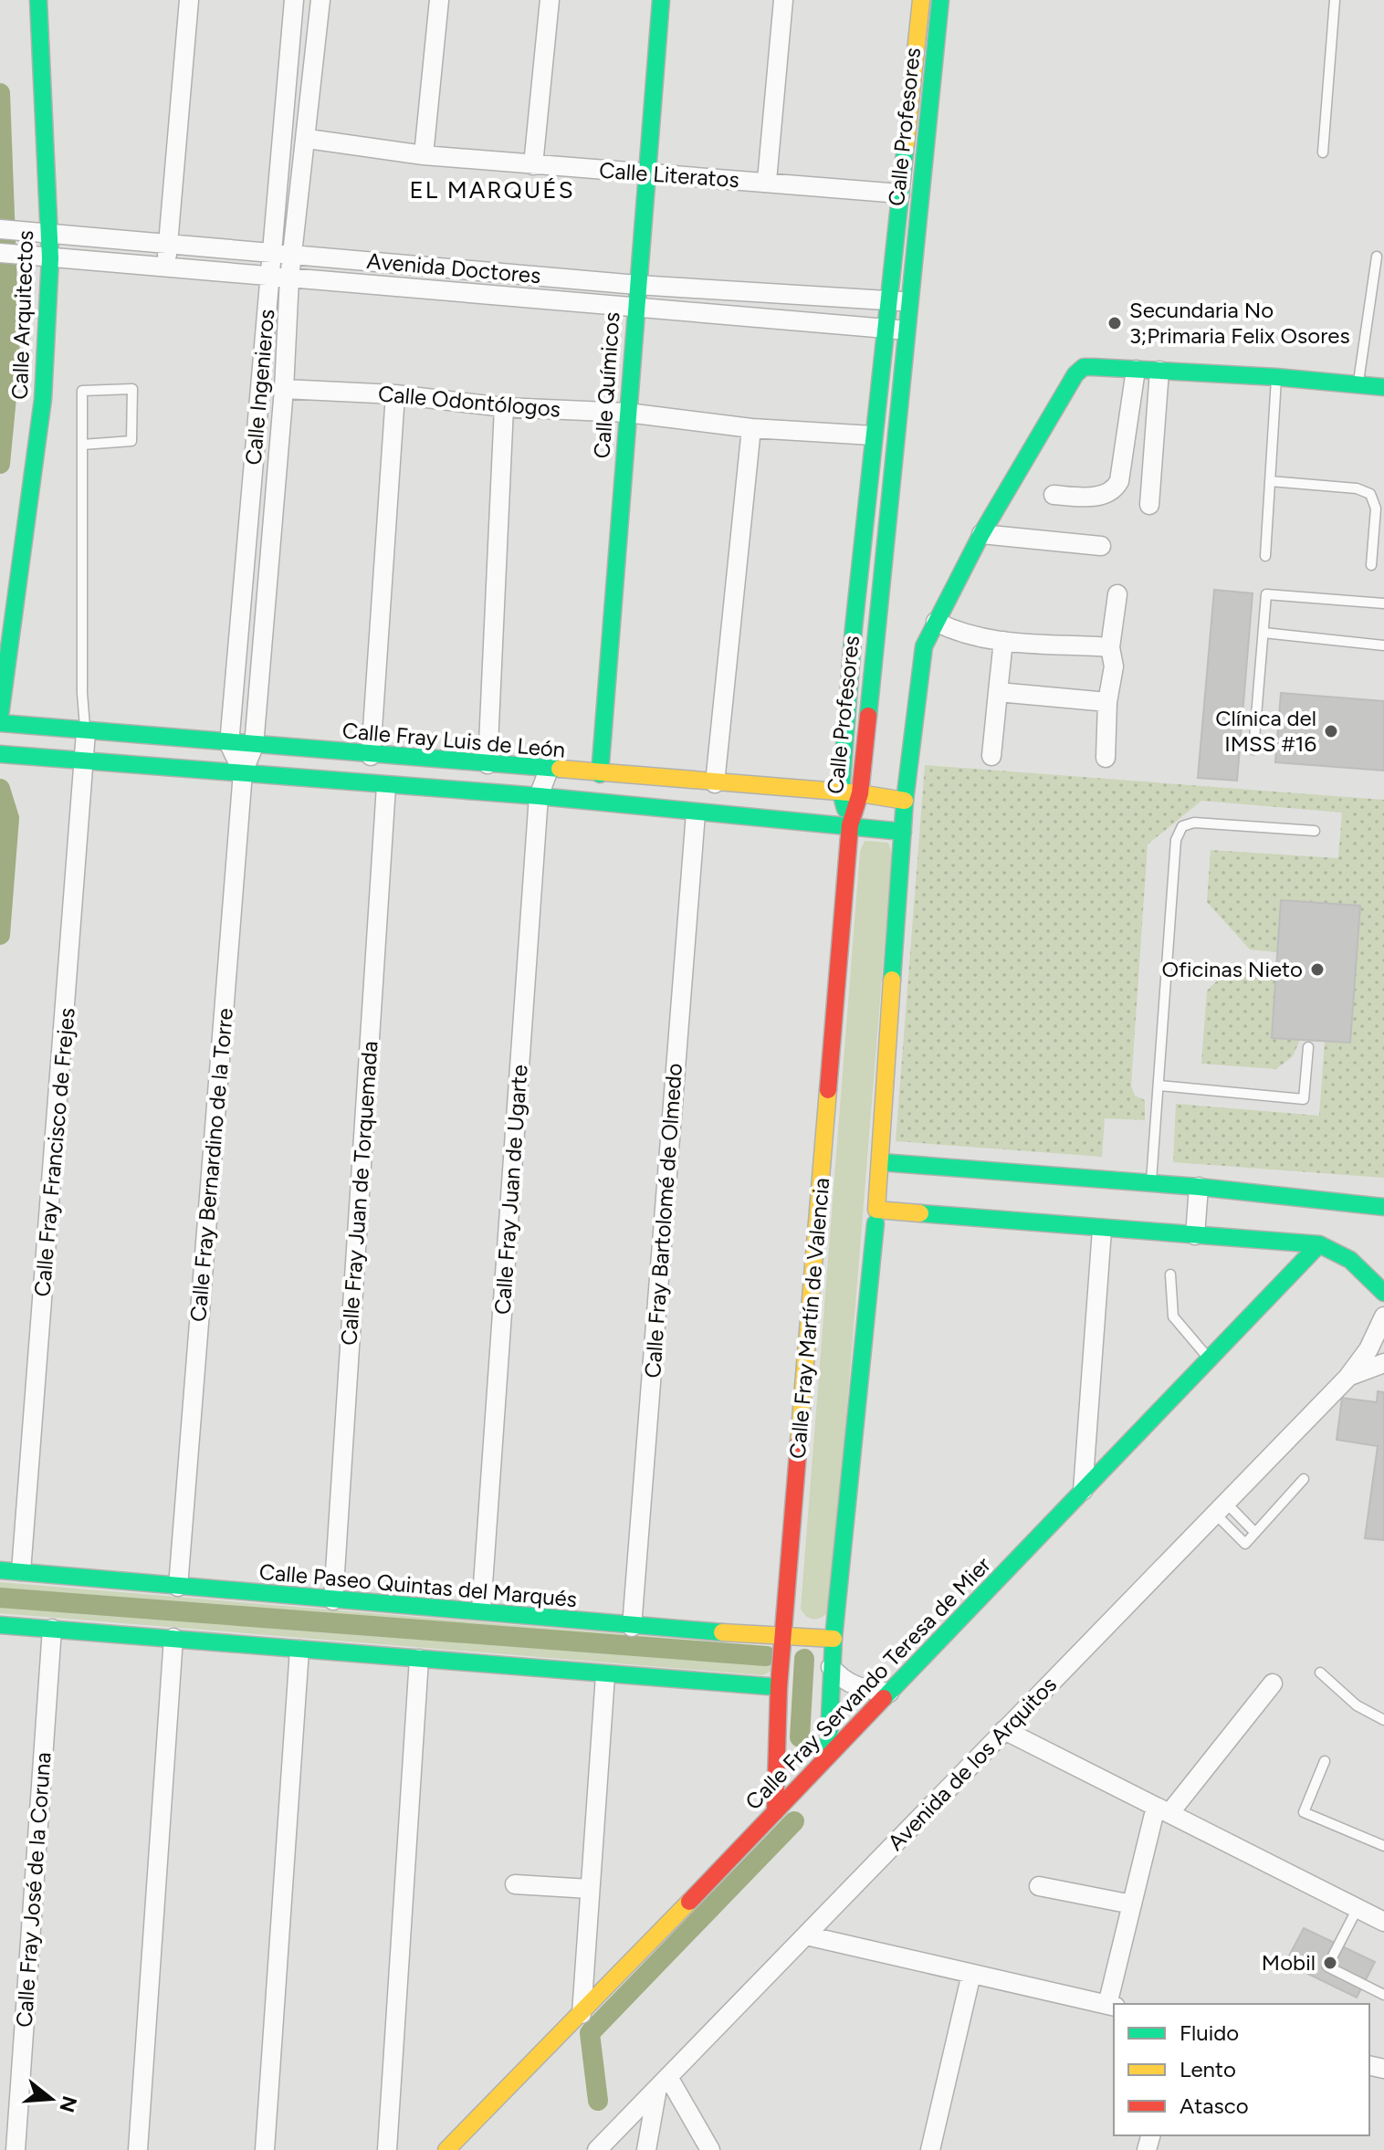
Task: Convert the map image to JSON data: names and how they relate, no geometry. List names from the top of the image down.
{
  "streets": {
    "street": [
      "Calle Profesores",
      "Calle Literatos",
      "Avenida Doctores",
      "Calle Arquitectos",
      "Calle Químicos",
      "Calle Ingenieros",
      "Calle Odontólogos",
      "Calle Fray Luis de León",
      "Calle Fray Francisco de Frejes",
      "Calle Fray Bernardino de la Torre",
      "Calle Fray Juan de Ugarte",
      "Calle Fray Juan de Torquemada",
      "Calle Fray Bartolomé de Olmedo",
      "Calle Fray Martín de Valencia",
      "Calle Paseo Quintas del Marqués",
      "Calle Fray Servando Teresa de Mier",
      "Avenida de los Arquitos",
      "Calle Fray José de la Coruna"
    ]
  },
  "crossings": [
    ["Calle Profesores", "Calle Literatos"],
    ["Calle Profesores", "Avenida Doctores"],
    ["Calle Profesores", "Calle Odontólogos"],
    ["Calle Profesores", "Calle Fray Luis de León"],
    ["Calle Profesores", "Calle Fray Martín de Valencia"],
    ["Calle Literatos", "Calle Químicos"],
    ["Calle Literatos", "Calle Ingenieros"],
    ["Avenida Doctores", "Calle Arquitectos"],
    ["Avenida Doctores", "Calle Químicos"],
    ["Avenida Doctores", "Calle Ingenieros"],
    ["Calle Químicos", "Calle Odontólogos"],
    ["Calle Químicos", "Calle Fray Luis de León"],
    ["Calle Ingenieros", "Calle Odontólogos"],
    ["Calle Ingenieros", "Calle Fray Luis de León"],
    ["Calle Ingenieros", "Calle Fray Bernardino de la Torre"],
    ["Calle Fray Luis de León", "Calle Fray Francisco de Frejes"],
    ["Calle Fray Luis de León", "Calle Fray Bernardino de la Torre"],
    ["Calle Fray Luis de León", "Calle Fray Juan de Ugarte"],
    ["Calle Fray Francisco de Frejes", "Calle Paseo Quintas del Marqués"],
    ["Calle Fray Bernardino de la Torre", "Calle Paseo Quintas del Marqués"],
    ["Calle Fray Juan de Ugarte", "Calle Paseo Quintas del Marqués"],
    ["Calle Fray Juan de Torquemada", "Calle Paseo Quintas del Marqués"],
    ["Calle Fray Bartolomé de Olmedo", "Calle Paseo Quintas del Marqués"],
    ["Calle Fray Martín de Valencia", "Calle Paseo Quintas del Marqués"],
    ["Calle Fray Martín de Valencia", "Calle Fray Servando Teresa de Mier"]
  ],
  "districts": ["EL MARQUÉS"],
  "places": [
    "Secundaria No 3;Primaria Felix Osores",
    "Clínica del IMSS #16",
    "Oficinas Nieto",
    "Mobil"
  ],
  "legend": ["Fluido", "Lento", "Atasco"],
  "north": "right"
}
